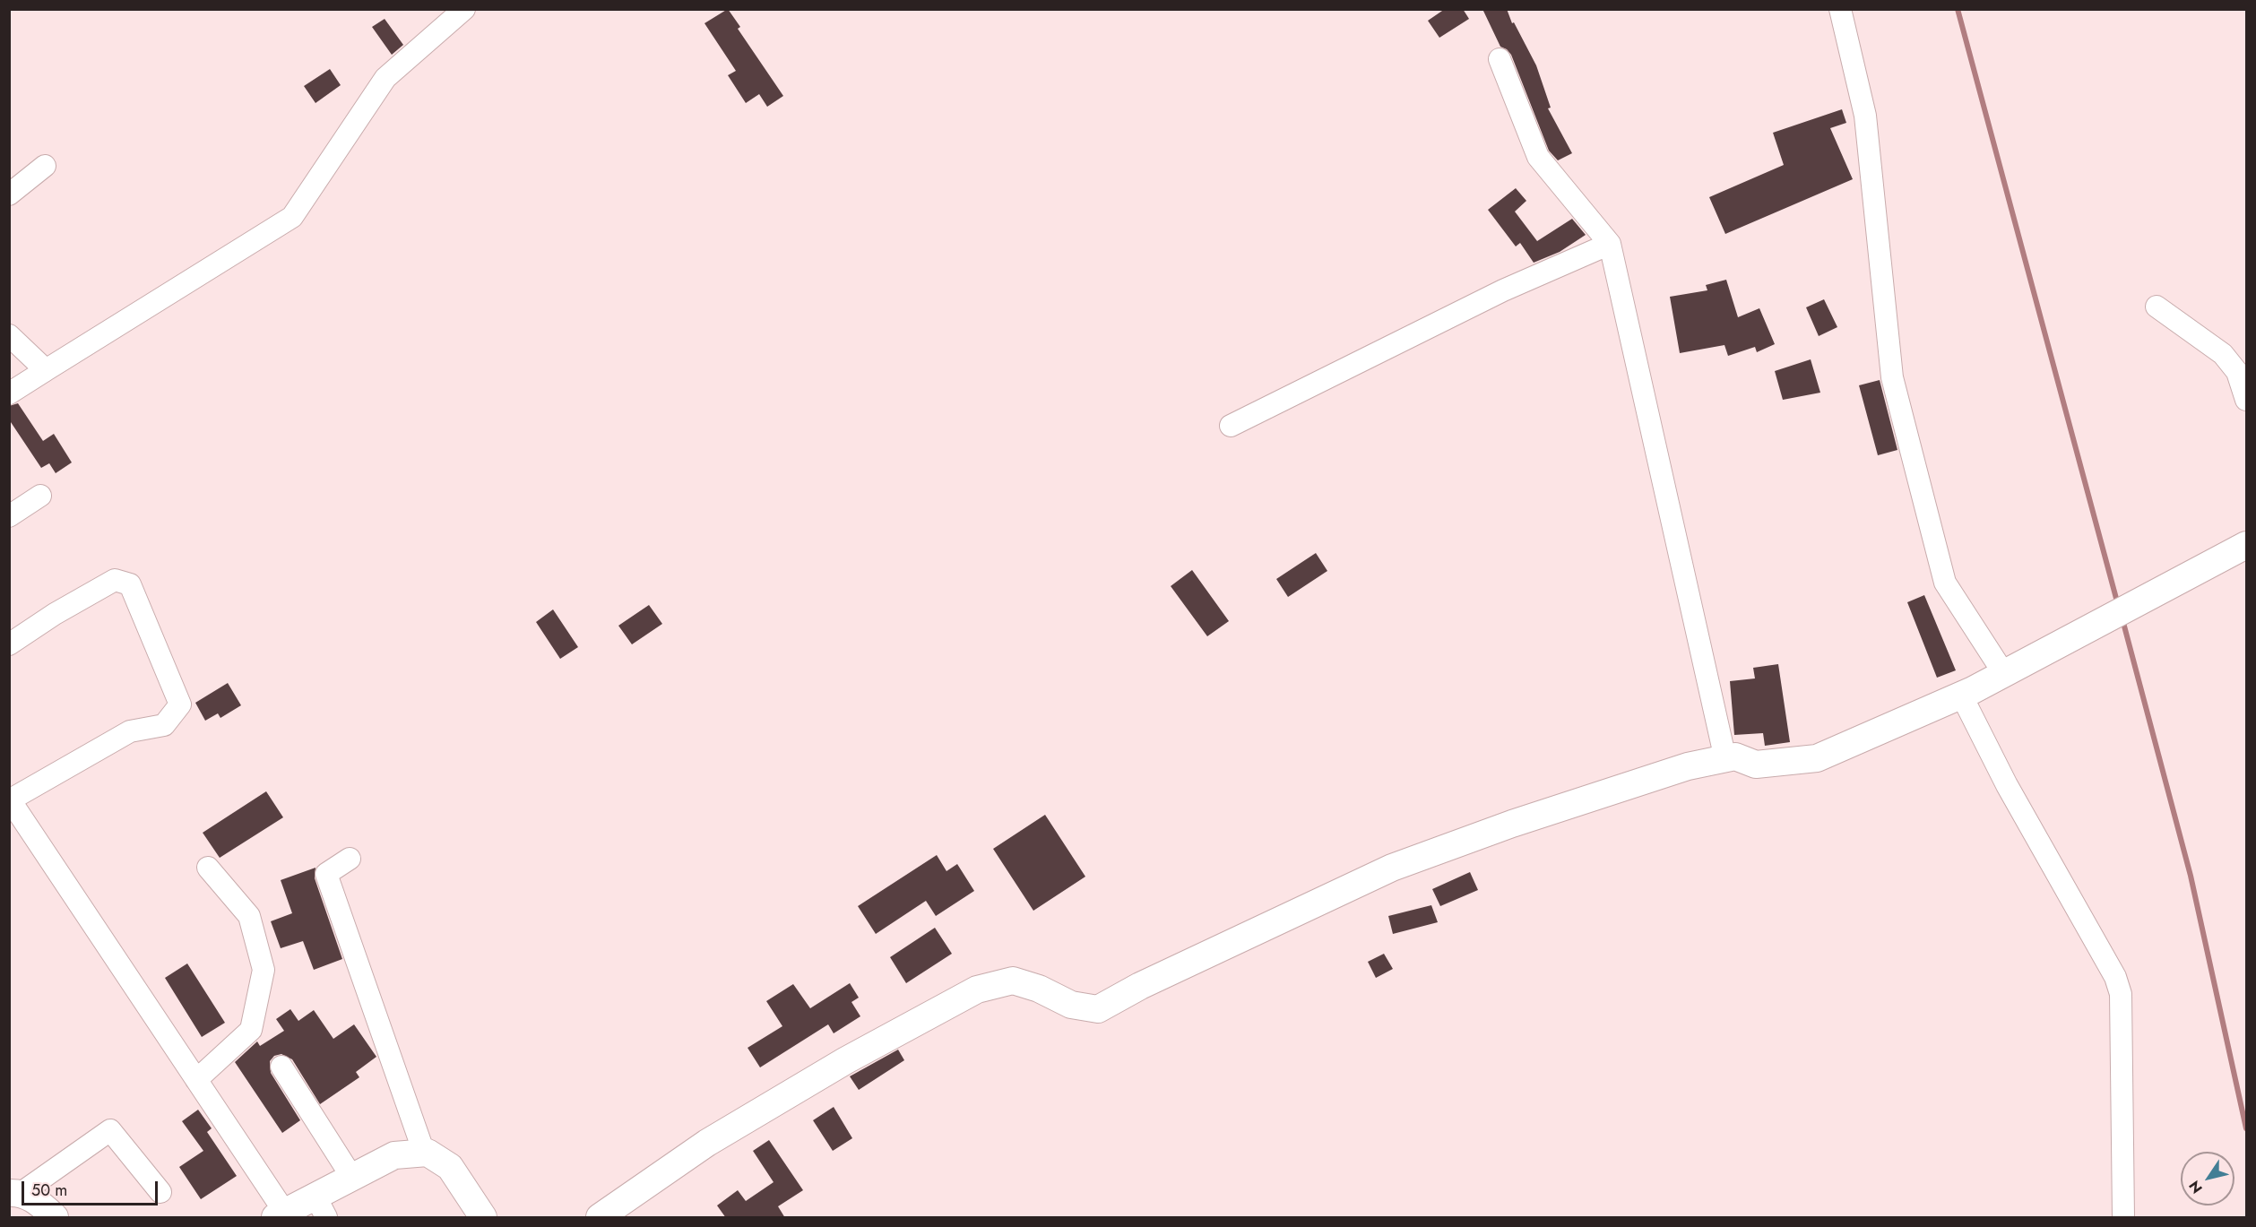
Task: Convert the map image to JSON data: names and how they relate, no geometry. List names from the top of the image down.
{
  "scale_bar": "50 m",
  "north": "bottom left"
}
